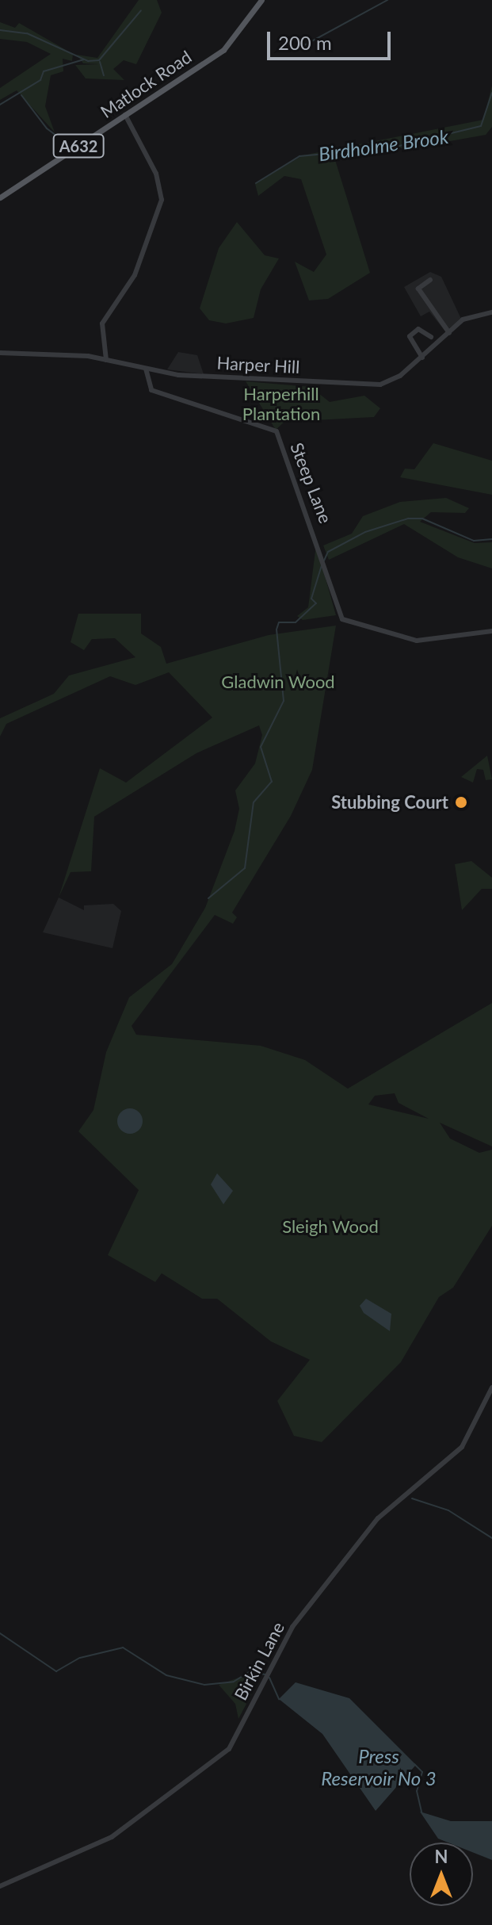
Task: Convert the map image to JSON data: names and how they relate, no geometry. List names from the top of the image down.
{
  "streets": {
    "main road": ["Matlock Road", "A632"],
    "street": ["Harper Hill", "Steep Lane", "Birkin Lane"]
  },
  "crossings": [
    ["Harper Hill", "Steep Lane"]
  ],
  "water": ["Birdholme Brook", "Press Reservoir No 3"],
  "parks": ["Harperhill Plantation", "Gladwin Wood", "Sleigh Wood"],
  "places": ["Stubbing Court"],
  "scale_bar": "200 m",
  "north": "top"
}
